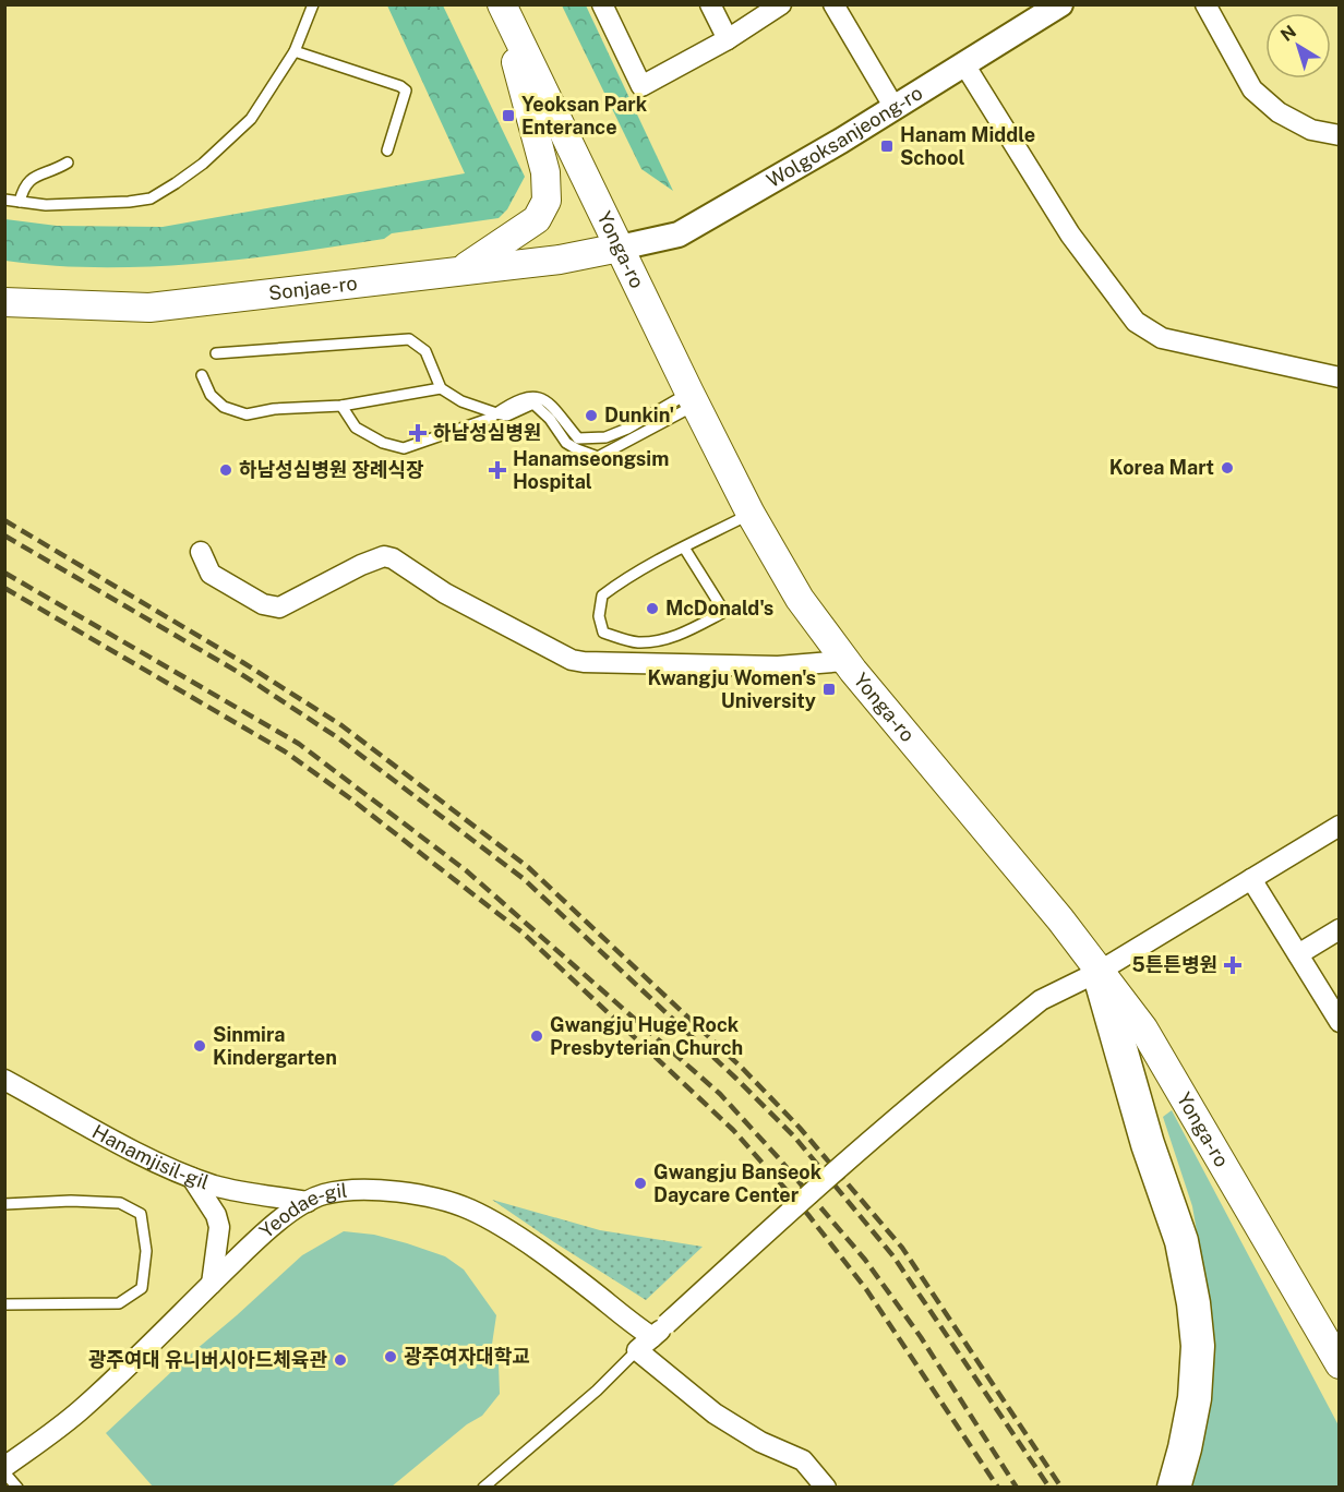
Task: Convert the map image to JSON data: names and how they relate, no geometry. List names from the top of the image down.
{
  "streets": {
    "main road": ["Yonga-ro", "Sonjae-ro"],
    "street": ["Wolgoksanjeong-ro", "Hanamjisil-gil", "Yeodae-gil"]
  },
  "crossings": [
    ["Wolgoksanjeong-ro", "Yonga-ro"],
    ["Wolgoksanjeong-ro", "Sonjae-ro"],
    ["Yonga-ro", "Sonjae-ro"],
    ["Hanamjisil-gil", "Yeodae-gil"]
  ],
  "places": {
    "transit": ["Yeoksan Park Enterance", "Hanam Middle School", "Kwangju Women's University"],
    "other": [
      "Dunkin'",
      "Korea Mart",
      "하남성심병원 장례식장",
      "McDonald's",
      "Gwangju Huge Rock Presbyterian Church",
      "Sinmira Kindergarten",
      "Gwangju Banseok Daycare Center",
      "광주여자대학교",
      "광주여대 유니버시아드체육관"
    ],
    "health": ["하남성심병원", "Hanamseongsim Hospital", "5튼튼병원"]
  },
  "north": "top left"
}
